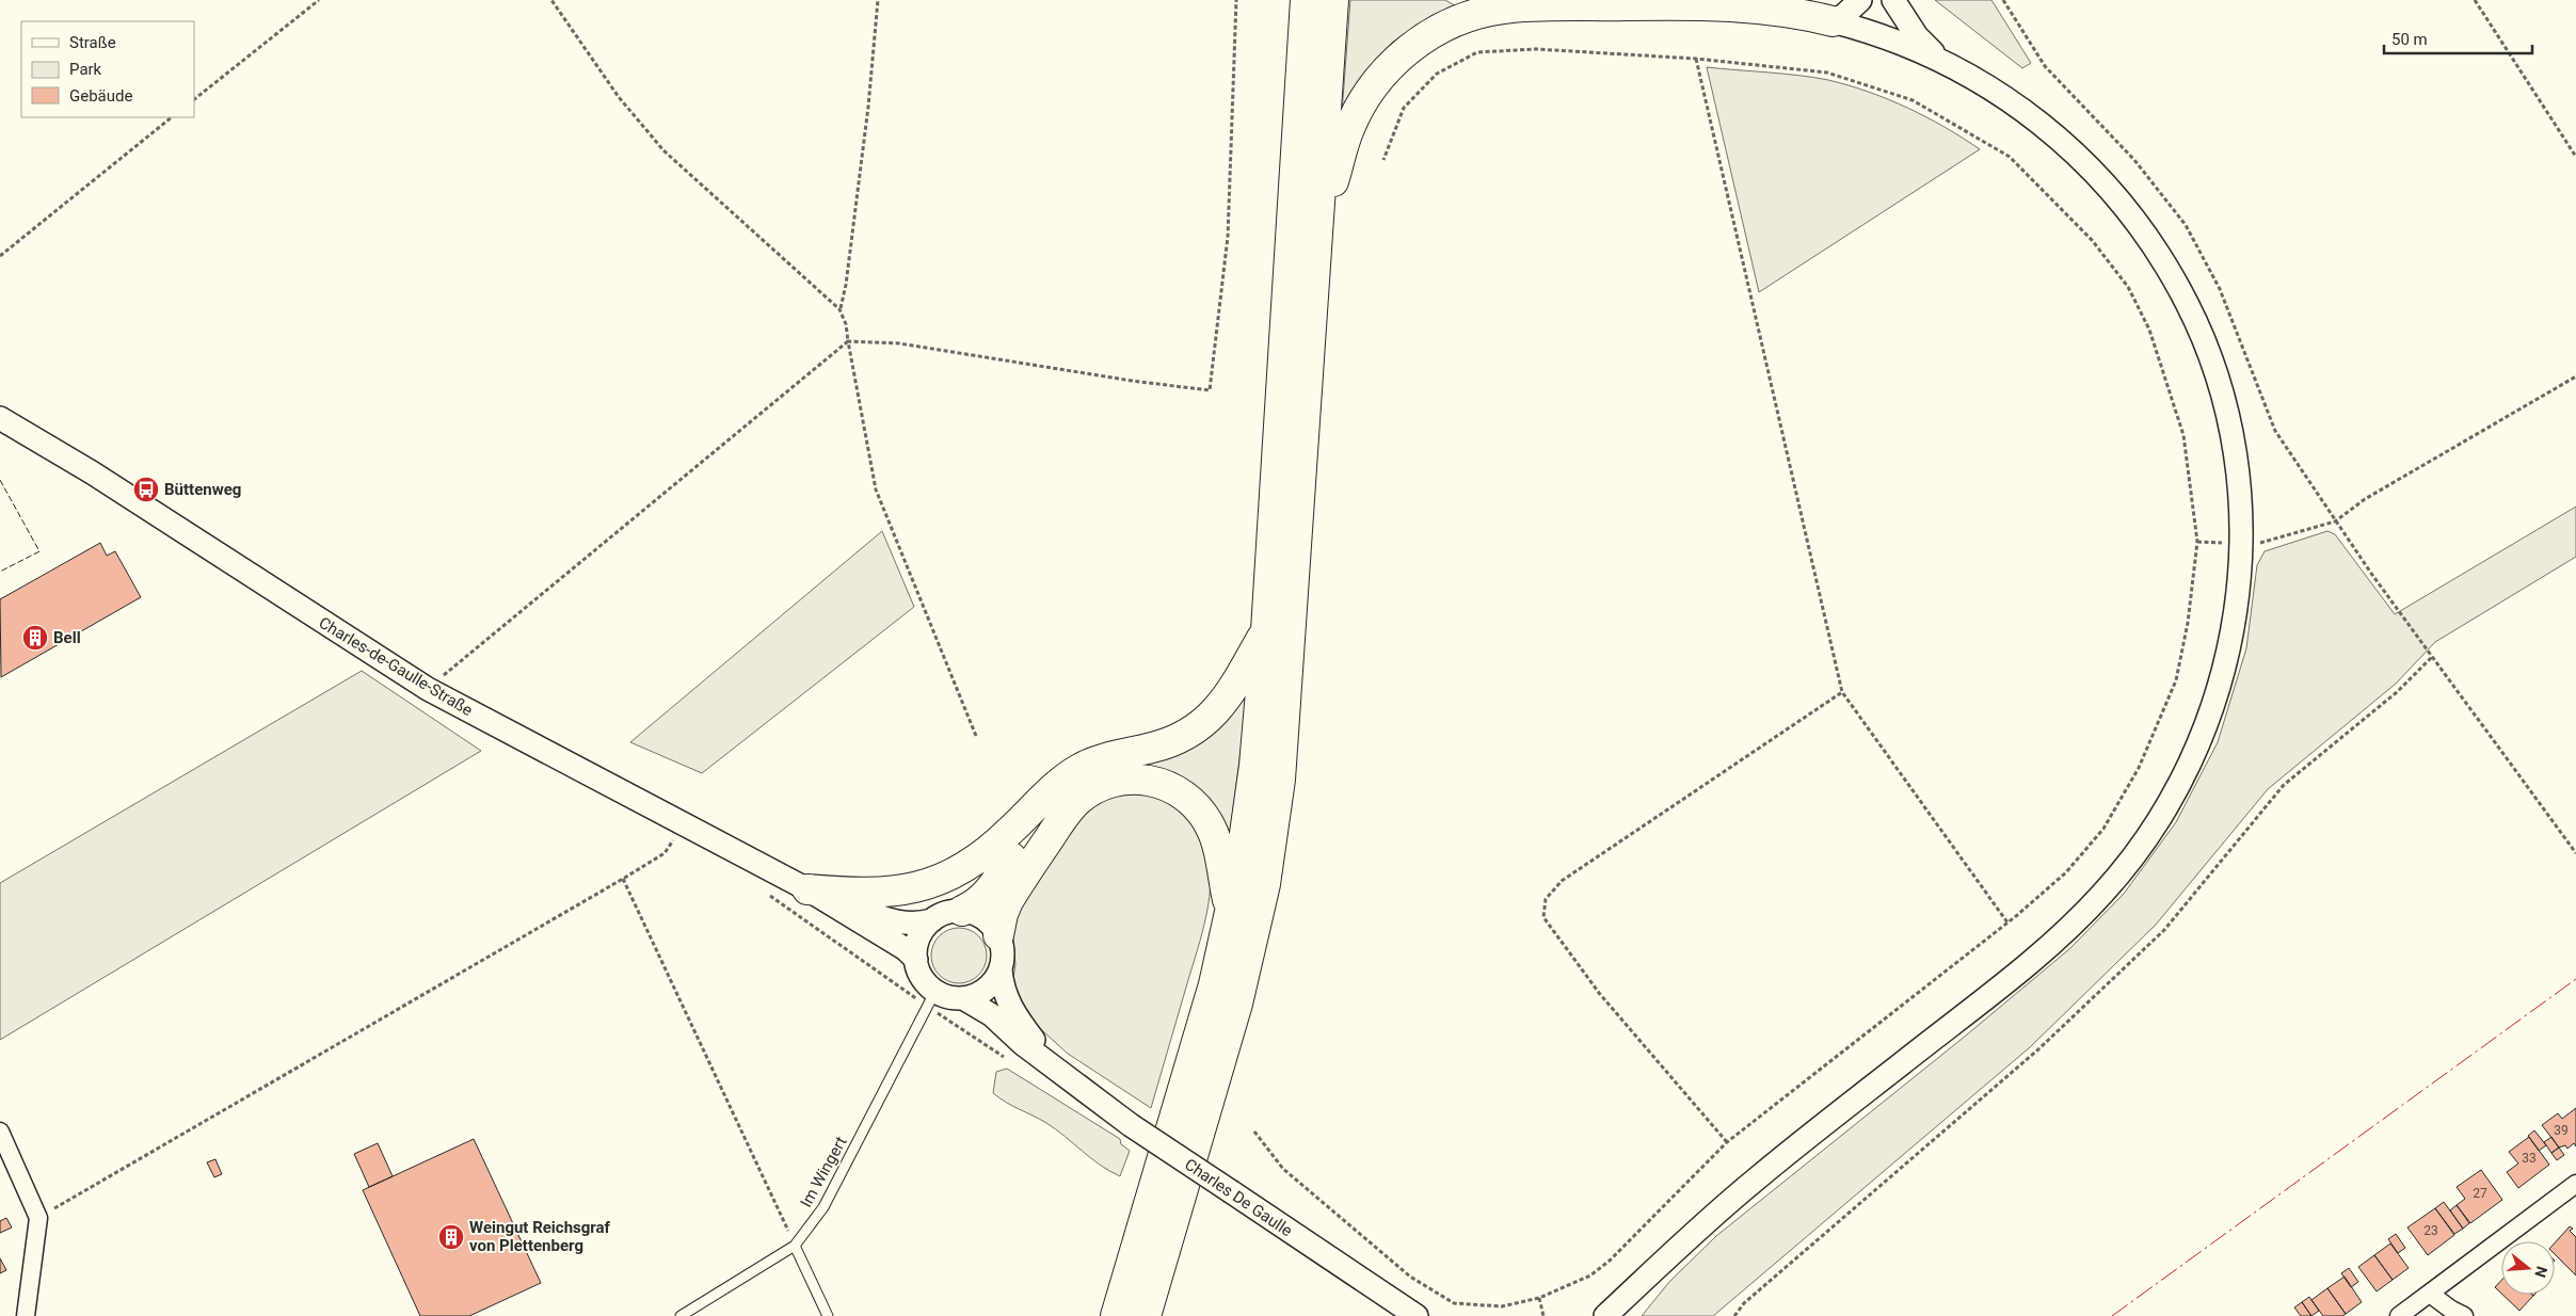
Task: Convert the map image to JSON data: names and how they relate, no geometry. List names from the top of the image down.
{
  "streets": {
    "street": ["Charles-de-Gaulle-Straße", "Charles De Gaulle"],
    "lane": ["Im Wingert"]
  },
  "crossings": [
    ["Charles-de-Gaulle-Straße", "Im Wingert"],
    ["Charles-de-Gaulle-Straße", "Charles De Gaulle"],
    ["Im Wingert", "Charles De Gaulle"]
  ],
  "places": {
    "bus stop": ["Büttenweg"],
    "building": ["Bell", "Weingut Reichsgraf von Plettenberg"]
  },
  "house_numbers": [
    "39",
    "33",
    "27",
    "23"
  ],
  "legend": ["Straße", "Park", "Gebäude"],
  "scale_bar": "50 m",
  "north": "right"
}
